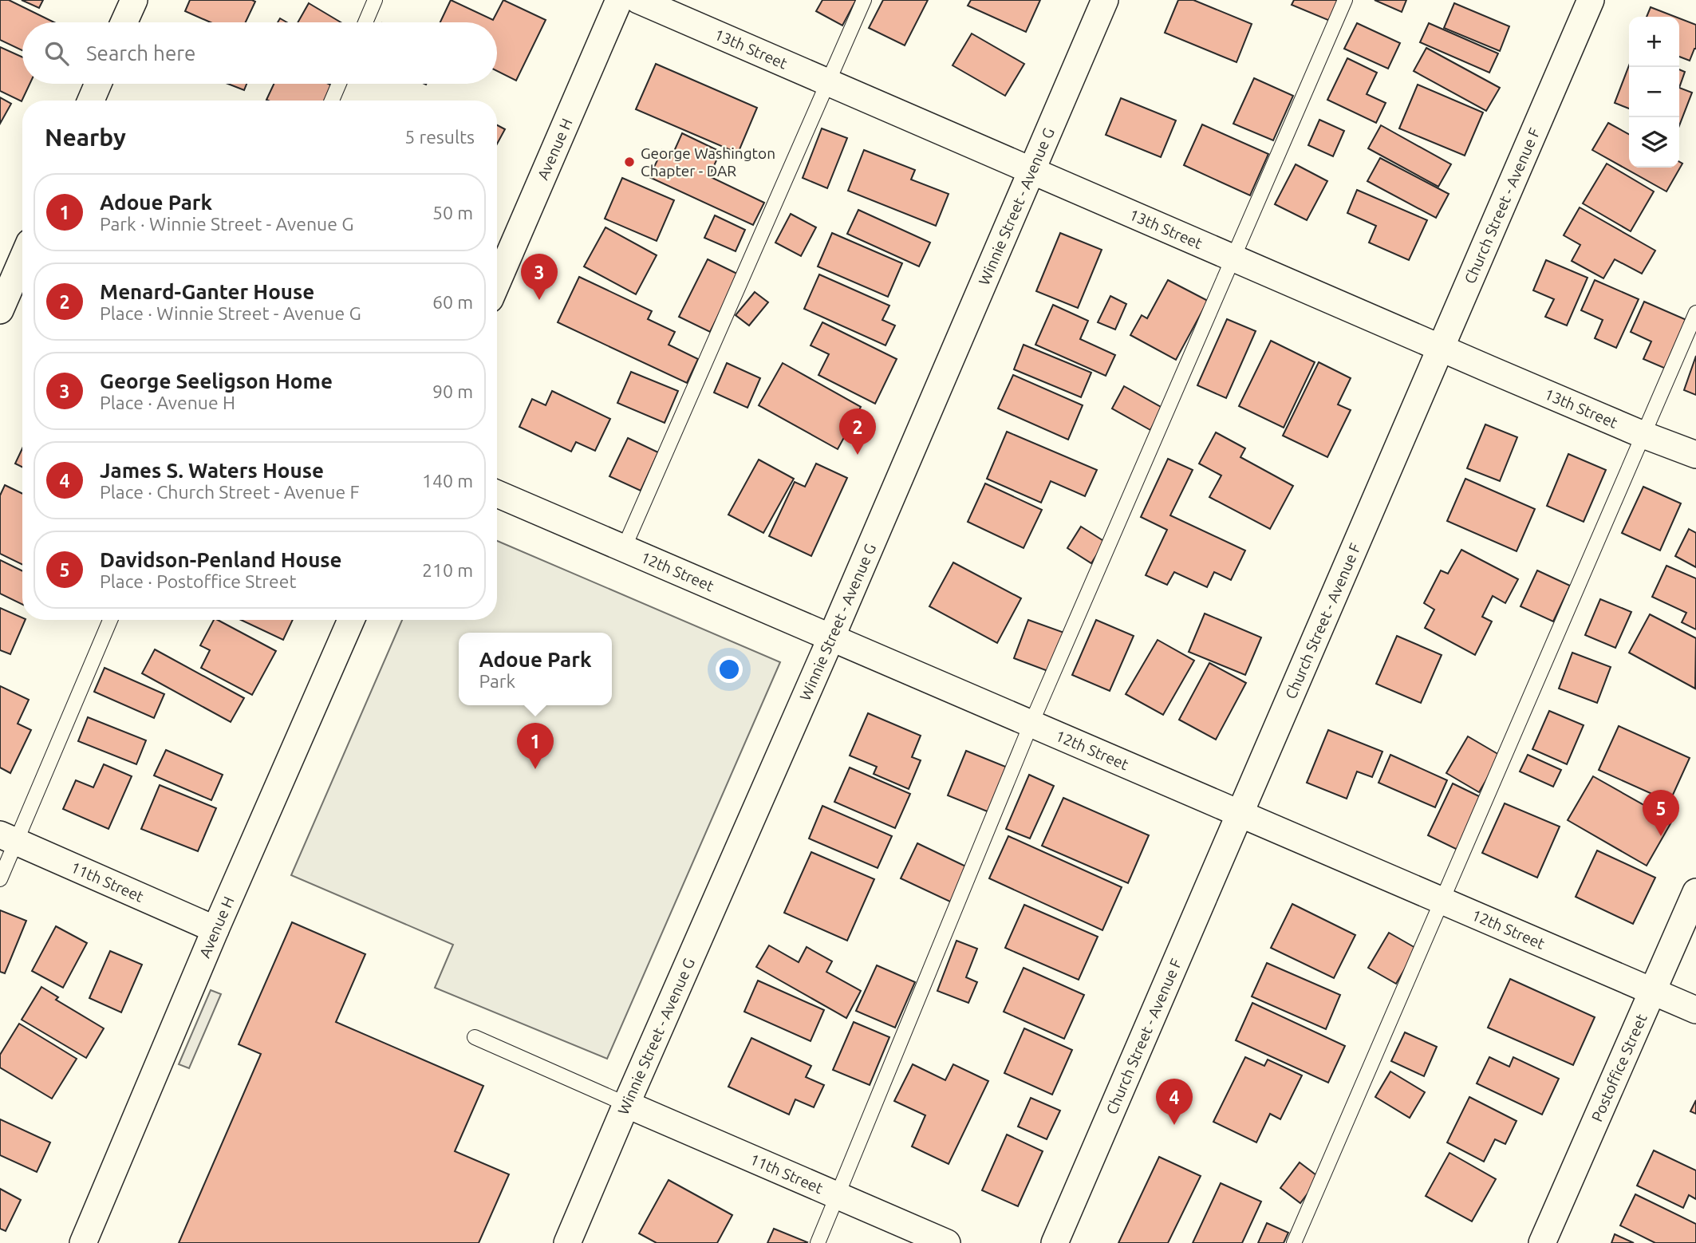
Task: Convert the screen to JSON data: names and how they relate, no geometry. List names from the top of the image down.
{
  "streets": {
    "street": [
      "13th Street",
      "Avenue H",
      "Church Street - Avenue F",
      "Winnie Street - Avenue G",
      "12th Street",
      "11th Street",
      "Postoffice Street"
    ]
  },
  "crossings": [
    ["13th Street", "Church Street - Avenue F"],
    ["13th Street", "Winnie Street - Avenue G"],
    ["Avenue H", "11th Street"],
    ["Church Street - Avenue F", "12th Street"],
    ["Winnie Street - Avenue G", "12th Street"],
    ["Winnie Street - Avenue G", "11th Street"],
    ["12th Street", "Postoffice Street"]
  ],
  "places": ["George Washington Chapter - DAR"],
  "page": {
    "map_buttons": ["+", "−"],
    "search": "Search here",
    "heading": ["Nearby", "5 results"],
    "list": [
      {
        "mark": "1",
        "name": "Adoue Park",
        "note": "Park · Winnie Street - Avenue G",
        "value": "50 m"
      },
      {
        "mark": "2",
        "name": "Menard-Ganter House",
        "note": "Place · Winnie Street - Avenue G",
        "value": "60 m"
      },
      {
        "mark": "3",
        "name": "George Seeligson Home",
        "note": "Place · Avenue H",
        "value": "90 m"
      },
      {
        "mark": "4",
        "name": "James S. Waters House",
        "note": "Place · Church Street - Avenue F",
        "value": "140 m"
      },
      {
        "mark": "5",
        "name": "Davidson-Penland House",
        "note": "Place · Postoffice Street",
        "value": "210 m"
      }
    ],
    "pins": [
      "3",
      "2",
      "1",
      "5",
      "4"
    ],
    "popup": ["Adoue Park", "Park"]
  }
}
